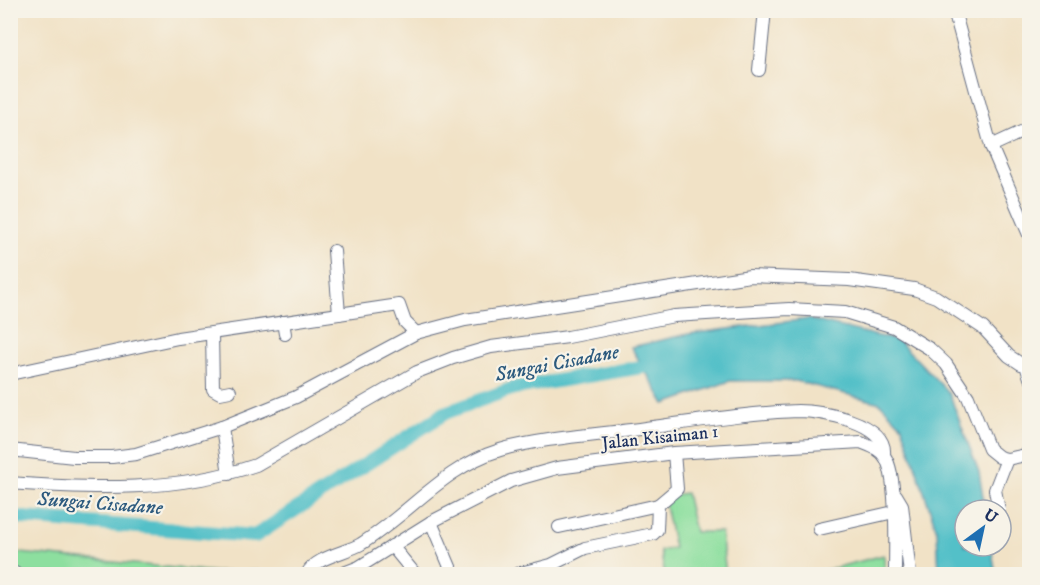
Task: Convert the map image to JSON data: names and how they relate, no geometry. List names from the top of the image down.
{
  "streets": {
    "street": ["Jalan Kisaiman 1"]
  },
  "water": ["Sungai Cisadane"],
  "north": "top right"
}
